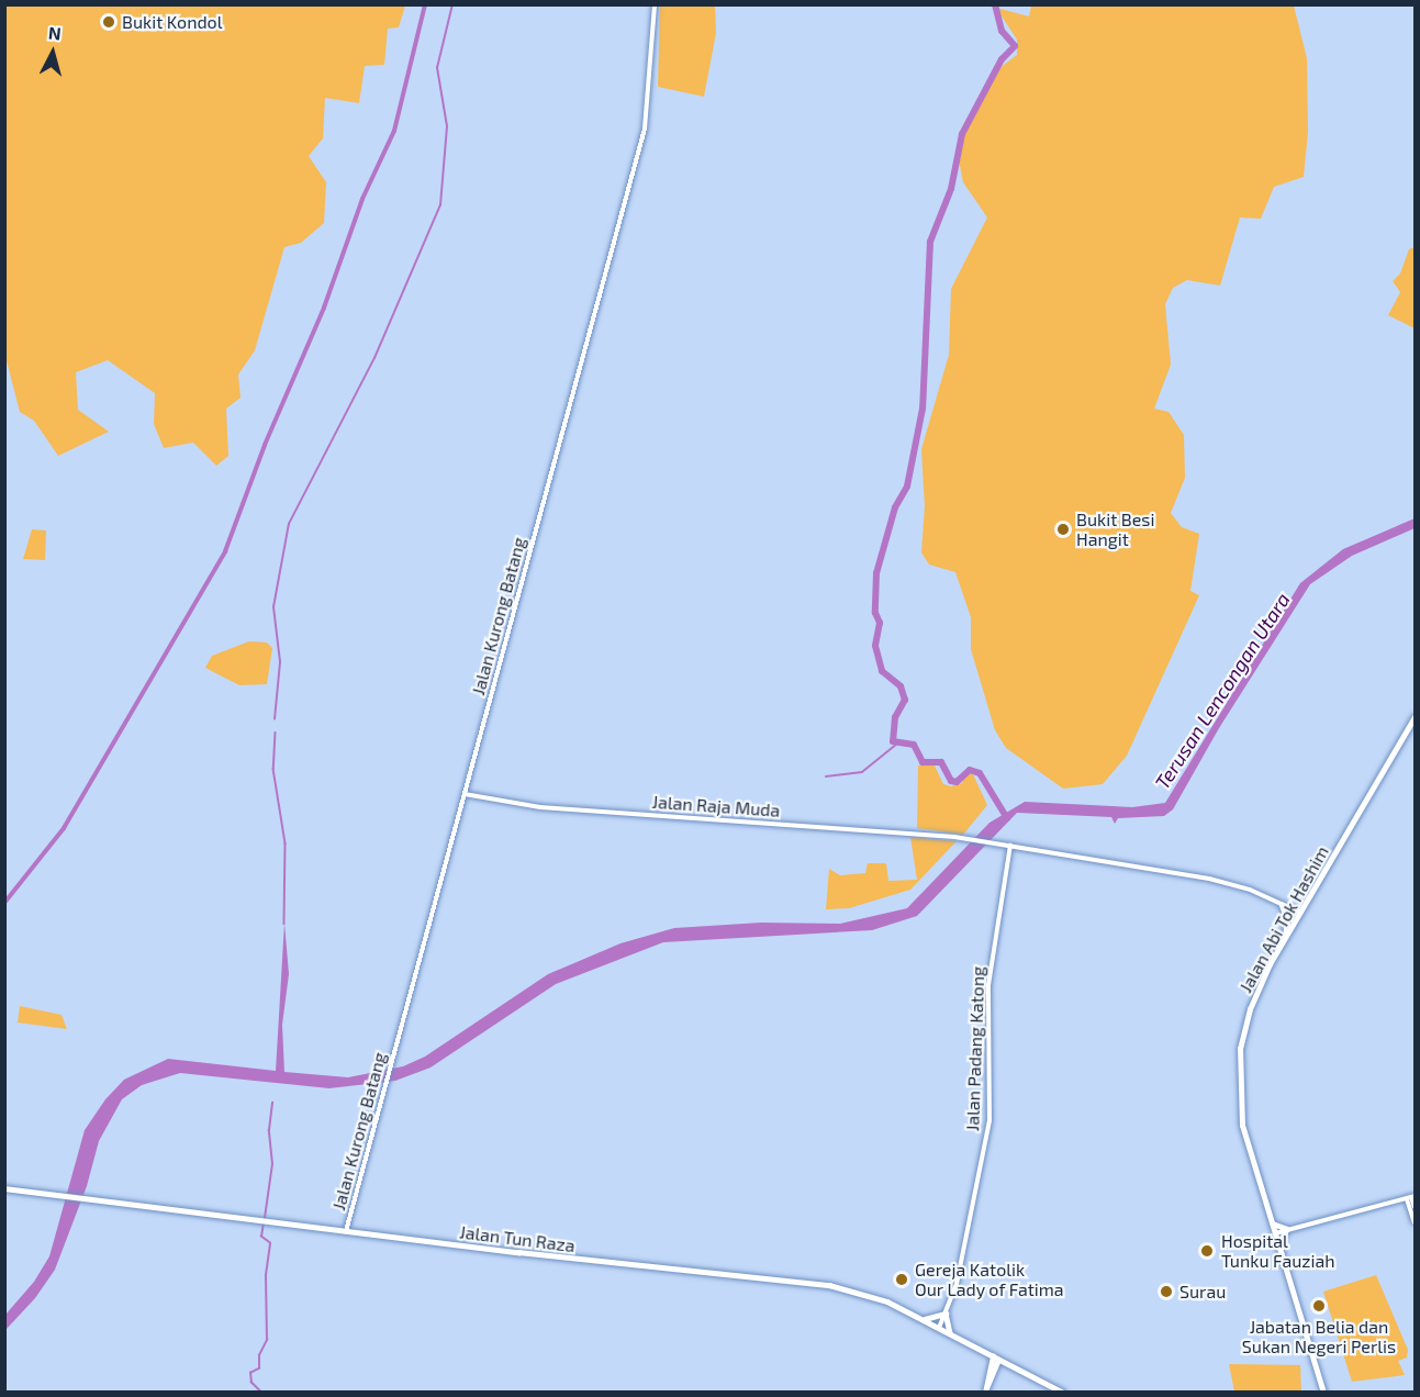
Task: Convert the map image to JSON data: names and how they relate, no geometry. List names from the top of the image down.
{
  "streets": {
    "main road": ["Jalan Abi Tok Hashim", "Jalan Tun Raza"],
    "street": ["Jalan Kurong Batang", "Jalan Raja Muda", "Jalan Padang Katong"]
  },
  "crossings": [
    ["Jalan Kurong Batang", "Jalan Raja Muda"],
    ["Jalan Kurong Batang", "Jalan Tun Raza"],
    ["Jalan Raja Muda", "Jalan Abi Tok Hashim"],
    ["Jalan Raja Muda", "Jalan Padang Katong"],
    ["Jalan Padang Katong", "Jalan Tun Raza"]
  ],
  "water": ["Terusan Lencongan Utara"],
  "places": [
    "Bukit Kondol",
    "Bukit Besi Hangit",
    "Hospital Tunku Fauziah",
    "Gereja Katolik Our Lady of Fatima",
    "Surau",
    "Jabatan Belia dan Sukan Negeri Perlis"
  ],
  "north": "top"
}
